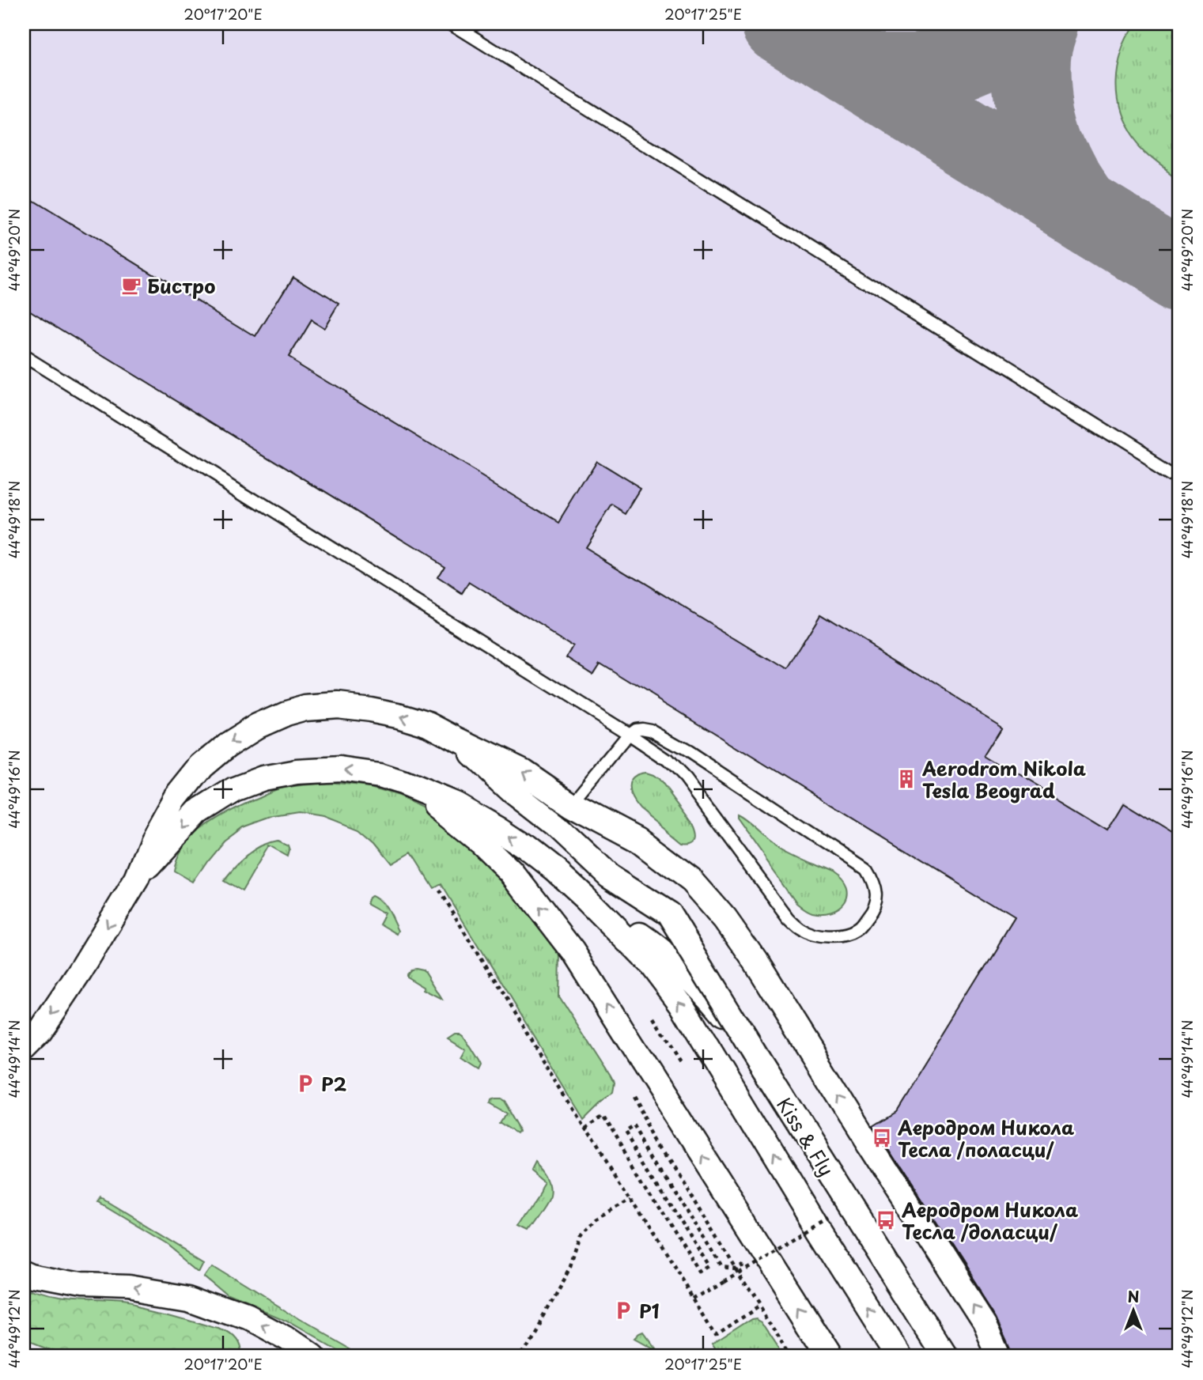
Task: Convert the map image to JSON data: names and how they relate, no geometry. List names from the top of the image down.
{
  "streets": {
    "street": ["Kiss & Fly"]
  },
  "places": {
    "cafe": ["Бистро"],
    "building": ["Aerodrom Nikola Tesla Beograd"],
    "parking": ["P2", "P1"],
    "bus stop": ["Аеродром Никола Тесла /поласци/", "Аеродром Никола Тесла /доласци/"]
  },
  "north": "top",
  "coordinates": [
    "20°17'20\"E",
    "20°17'25\"E",
    "44°49'20\"N",
    "44°49'18\"N",
    "44°49'16\"N",
    "44°49'14\"N",
    "44°49'12\"N"
  ]
}
